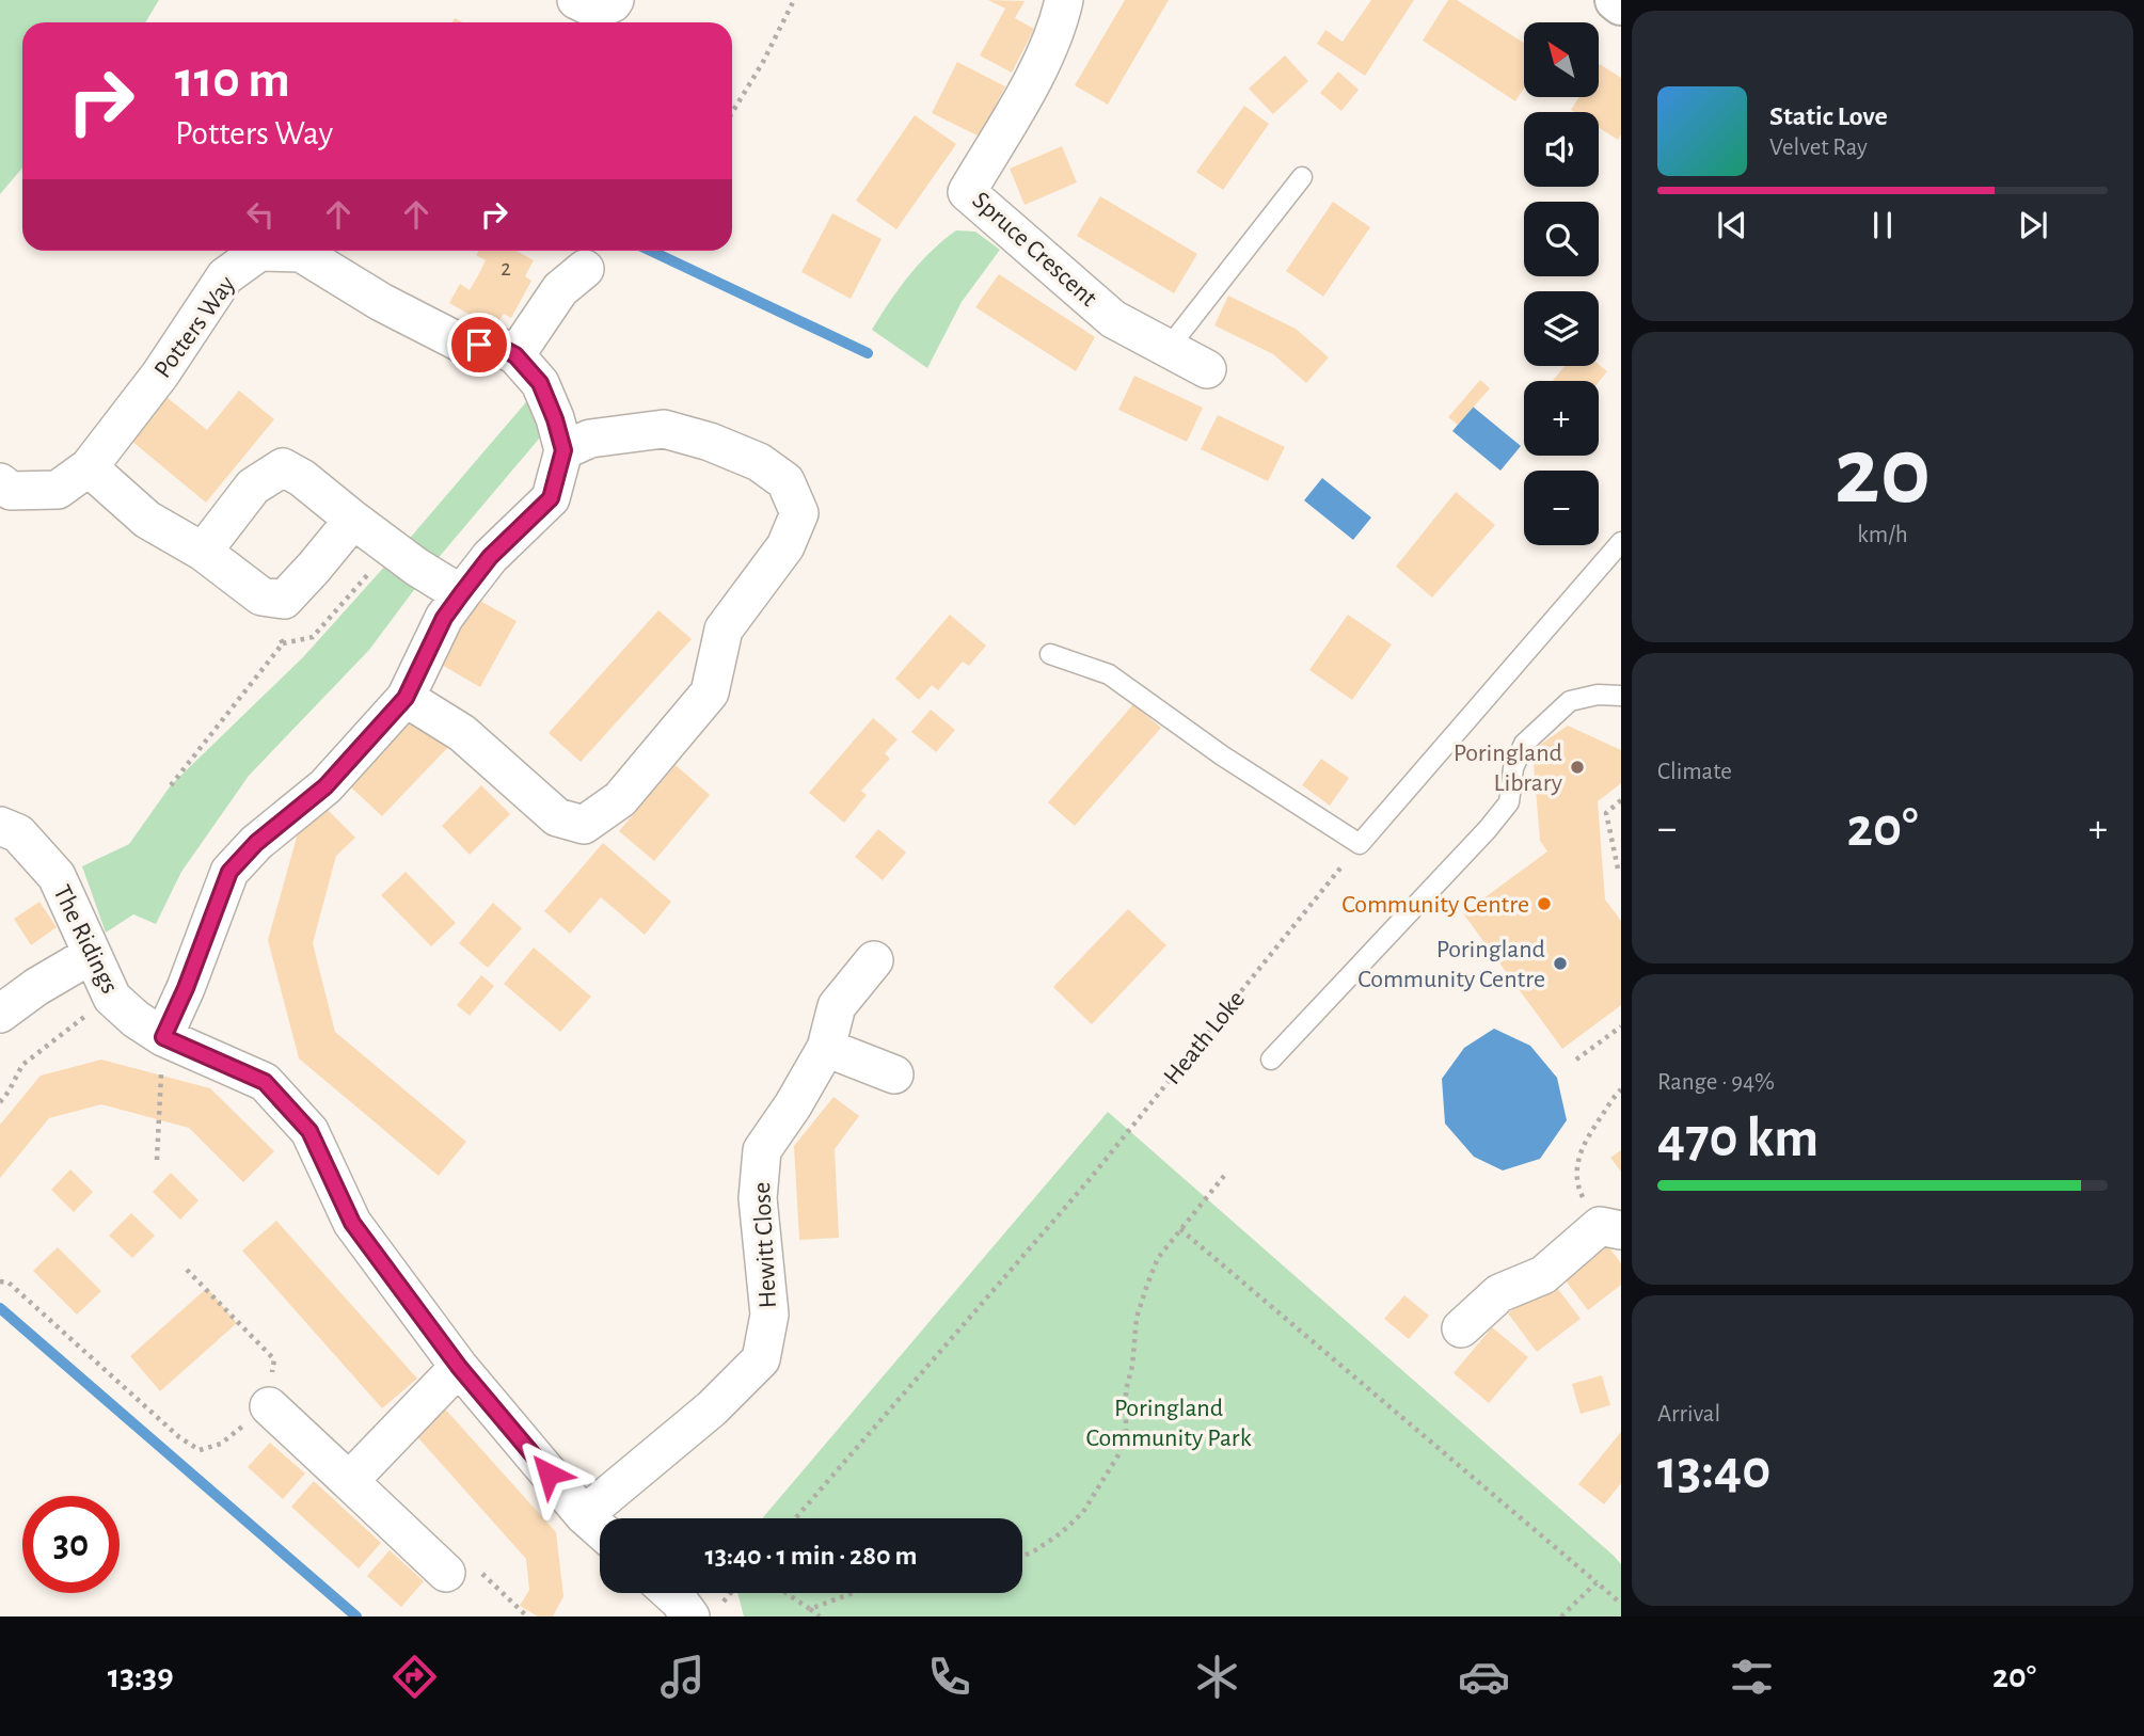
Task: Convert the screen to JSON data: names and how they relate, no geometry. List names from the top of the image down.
{
  "streets": {
    "street": [
      "Spruce Crescent",
      "Potters Way",
      "The Ridings",
      "Hewitt Close"
    ],
    "path": ["Heath Loke"]
  },
  "crossings": [
    ["The Ridings", "Hewitt Close"]
  ],
  "parks": ["Poringland Community Park"],
  "places": ["Poringland Library", "Community Centre", "Poringland Community Centre"],
  "house_numbers": ["2"],
  "north": "top left",
  "page": {
    "map_buttons": ["+", "−"],
    "turn": ["110 m", "Potters Way"],
    "song": ["Static Love", "Velvet Ray"],
    "tile": [
      ["20", "km/h"],
      "Climate",
      ["Range · 94%", "470 km"],
      ["Arrival", "13:40"]
    ],
    "heat": ["−", "20°", "+"],
    "limit": "30",
    "trip": "13:40 · 1 min · 280 m",
    "tabs": ["13:39", "20°"]
  }
}
